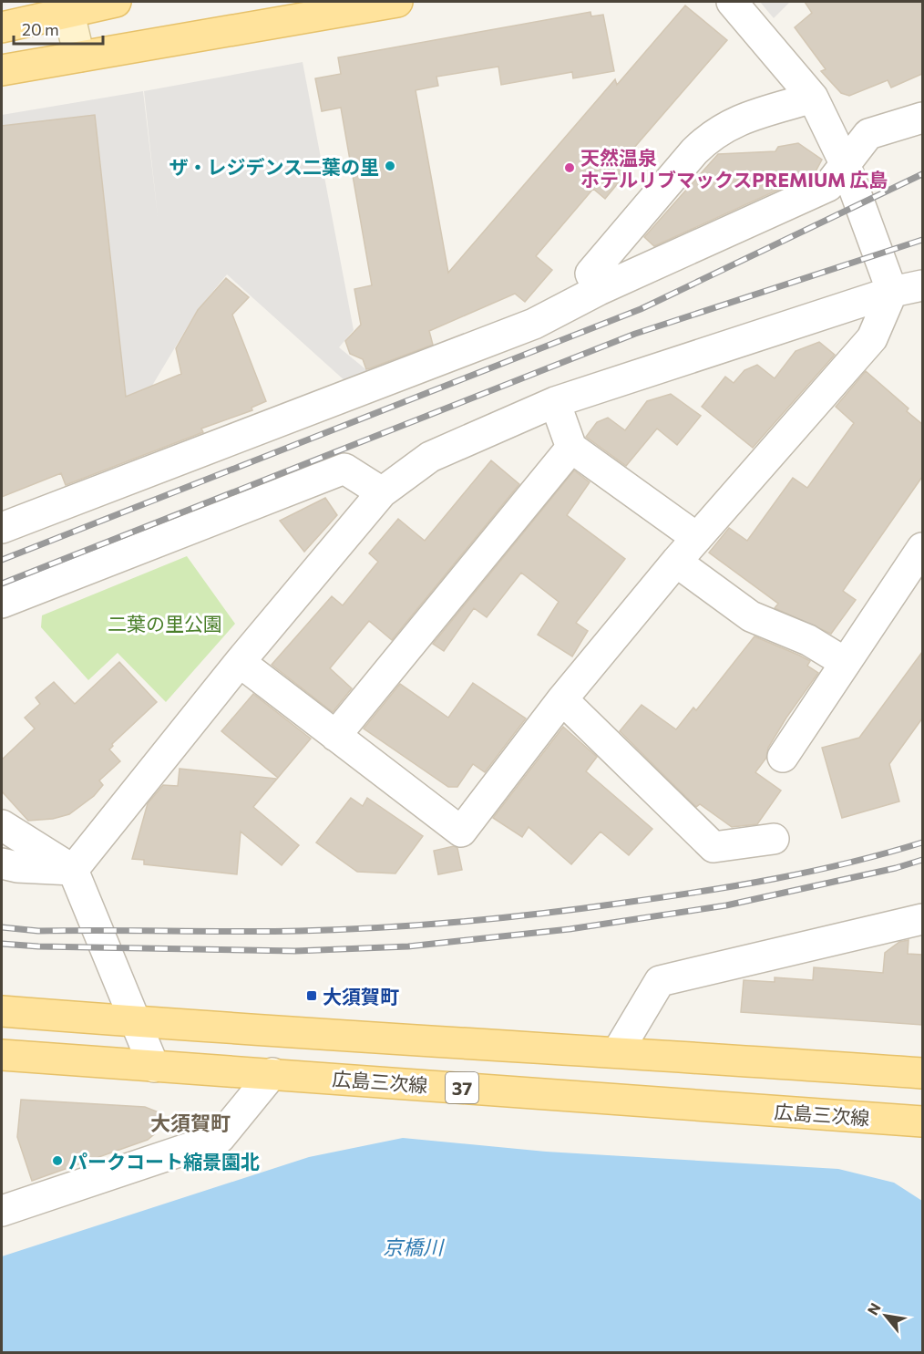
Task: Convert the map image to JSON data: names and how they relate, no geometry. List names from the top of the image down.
{
  "streets": {
    "main road": ["広島三次線", "37"]
  },
  "districts": ["大須賀町"],
  "water": ["京橋川"],
  "parks": ["二葉の里公園"],
  "places": {
    "other": ["ザ・レジデンス二葉の里", "天然温泉 ホテルリブマックスPREMIUM 広島", "パークコート縮景園北"],
    "transit": ["大須賀町"]
  },
  "scale_bar": "20 m",
  "north": "top left"
}
